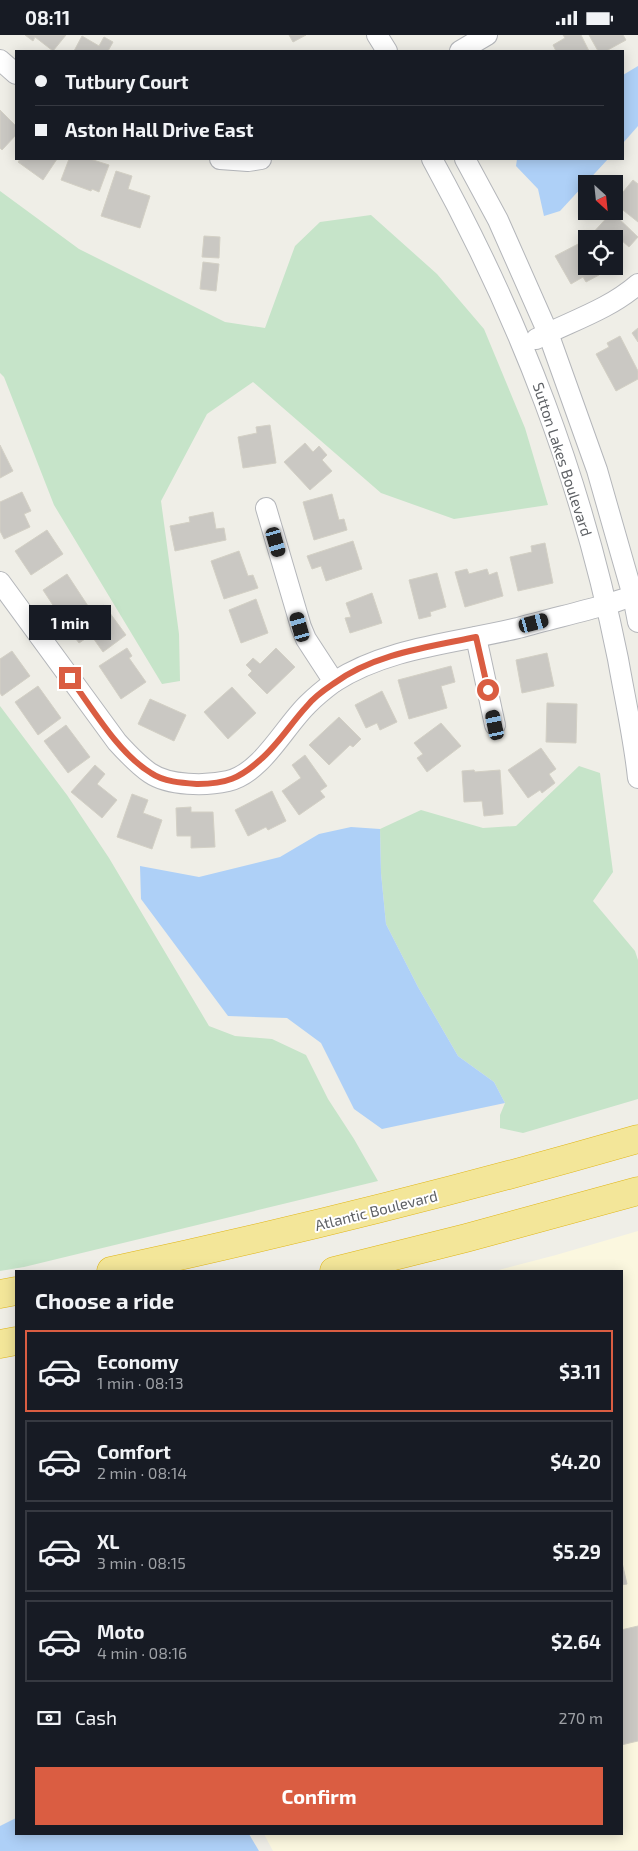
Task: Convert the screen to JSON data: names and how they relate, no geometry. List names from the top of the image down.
{
  "streets": {
    "highway": ["Atlantic Boulevard"],
    "street": ["Sutton Lakes Boulevard"]
  },
  "north": "bottom right",
  "page": {
    "status": "08:11",
    "banner": ["Tutbury Court", "Aston Hall Drive East"],
    "bubble": "1 min",
    "heading": "Choose a ride",
    "list": [
      {
        "name": "Economy",
        "note": "1 min · 08:13",
        "value": "$3.11"
      },
      {
        "name": "Comfort",
        "note": "2 min · 08:14",
        "value": "$4.20"
      },
      {
        "name": "XL",
        "note": "3 min · 08:15",
        "value": "$5.29"
      },
      {
        "name": "Moto",
        "note": "4 min · 08:16",
        "value": "$2.64"
      }
    ],
    "pay": ["Cash", "270 m"],
    "buttons": "Confirm"
  }
}
